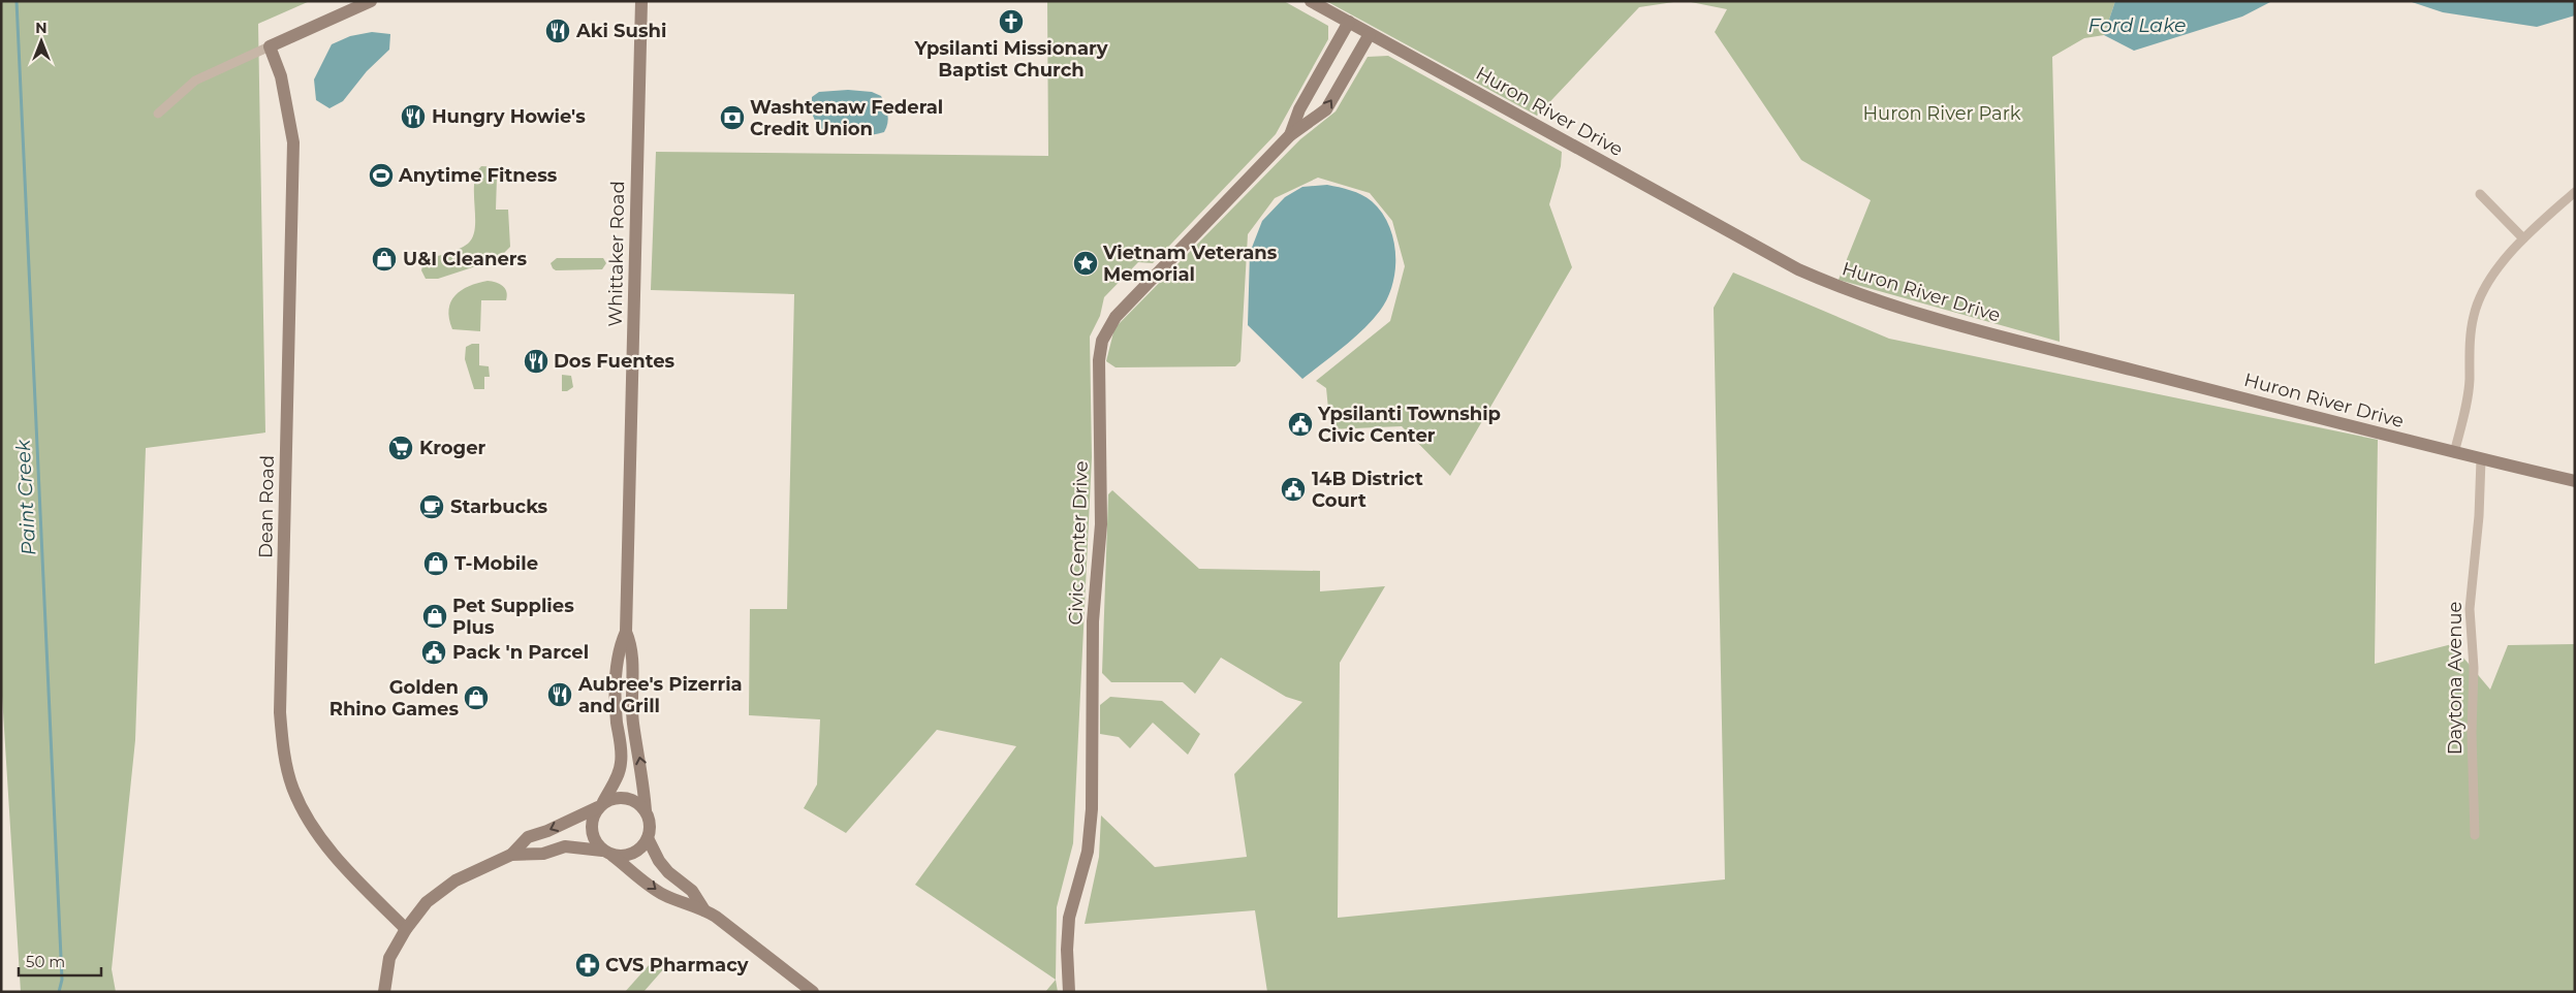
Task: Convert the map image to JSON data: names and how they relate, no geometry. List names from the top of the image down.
{
  "streets": {
    "main road": [
      "Huron River Drive",
      "Whittaker Road",
      "Dean Road",
      "Civic Center Drive"
    ],
    "street": ["Daytona Avenue"]
  },
  "crossings": [
    ["Huron River Drive", "Civic Center Drive"],
    ["Huron River Drive", "Daytona Avenue"]
  ],
  "water": ["Ford Lake", "Paint Creek"],
  "parks": ["Huron River Park"],
  "places": {
    "church": ["Ypsilanti Missionary Baptist Church"],
    "restaurant": [
      "Aki Sushi",
      "Hungry Howie's",
      "Dos Fuentes",
      "Aubree's Pizerria and Grill"
    ],
    "bank": ["Washtenaw Federal Credit Union"],
    "sports": ["Anytime Fitness"],
    "shop": [
      "U&I Cleaners",
      "T-Mobile",
      "Pet Supplies Plus",
      "Golden Rhino Games"
    ],
    "place": ["Vietnam Veterans Memorial"],
    "public building": ["Ypsilanti Township Civic Center", "14B District Court", "Pack 'n Parcel"],
    "supermarket": ["Kroger"],
    "cafe": ["Starbucks"],
    "pharmacy": ["CVS Pharmacy"]
  },
  "scale_bar": "50 m",
  "north": "top"
}
